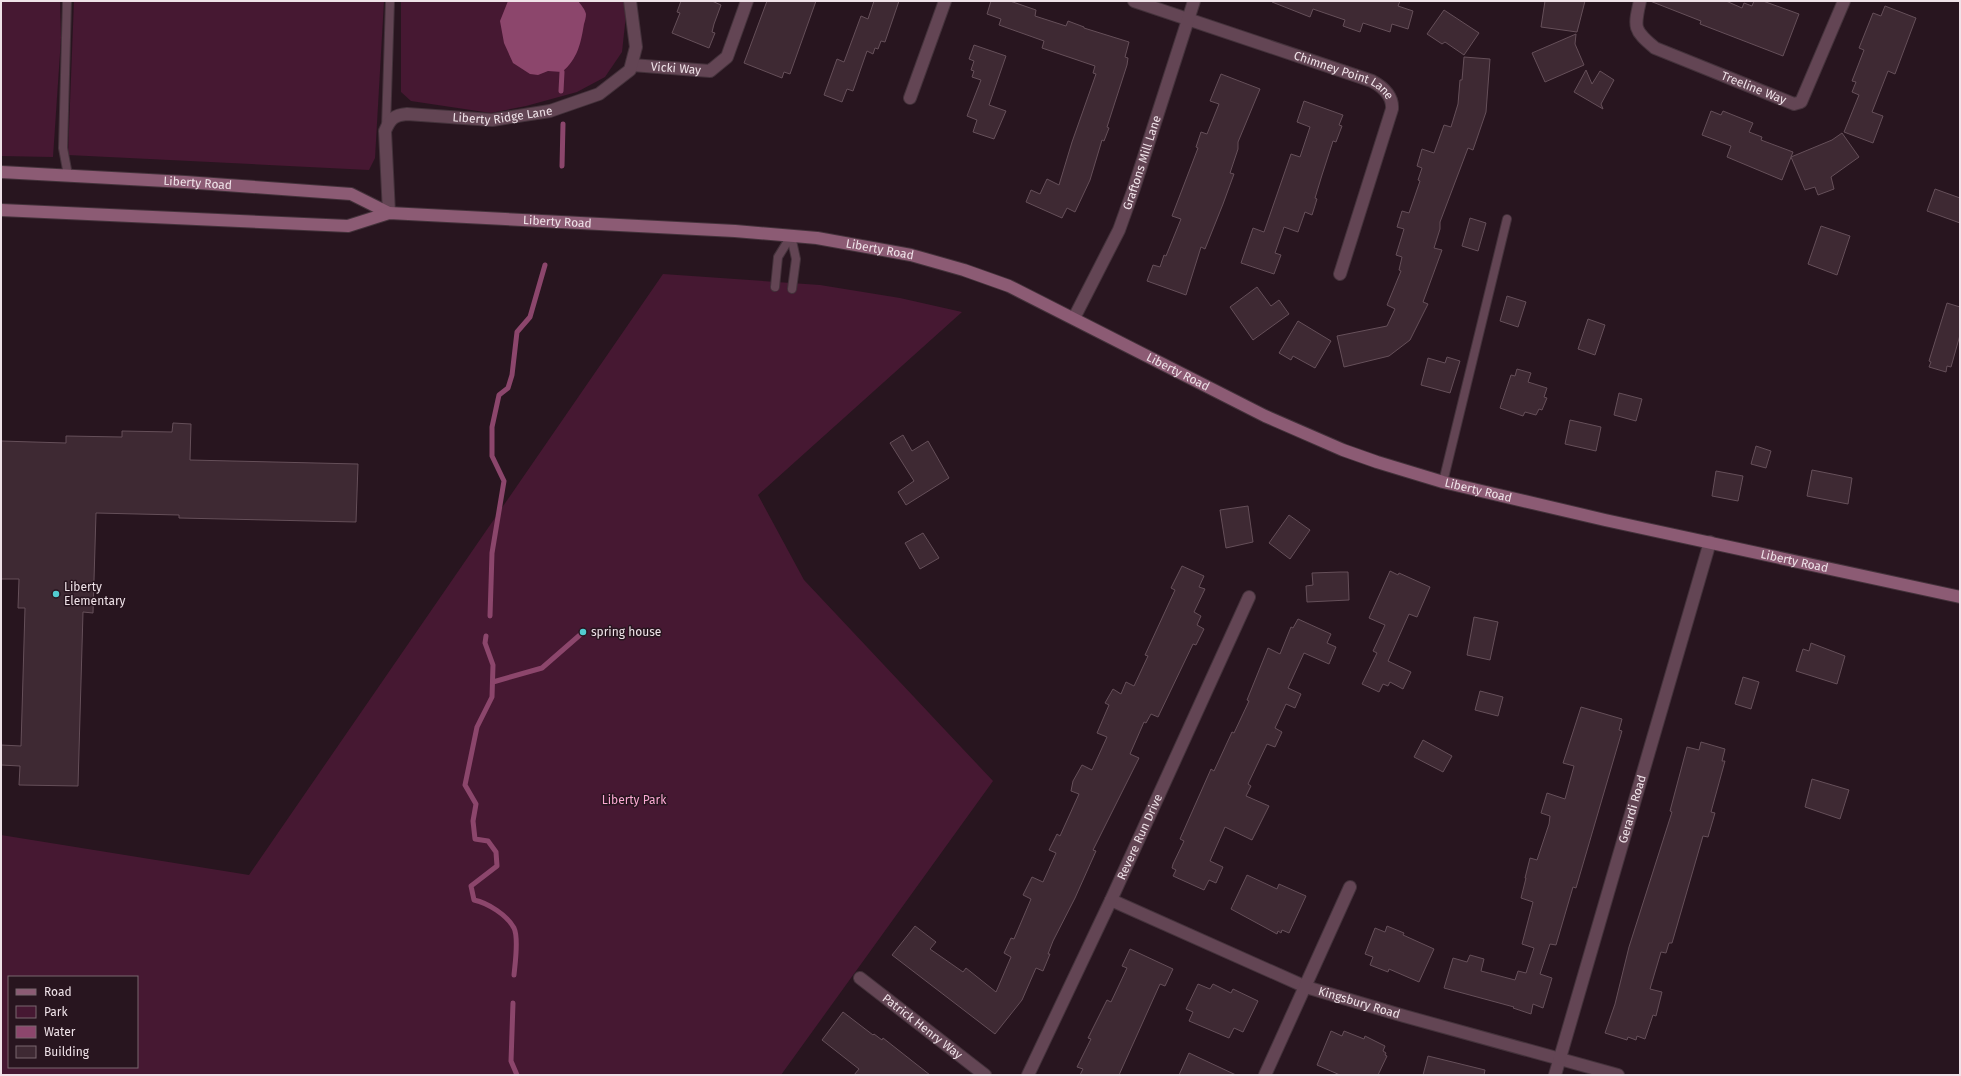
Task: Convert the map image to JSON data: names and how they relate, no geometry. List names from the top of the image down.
{
  "streets": {
    "main road": ["Liberty Road"],
    "street": [
      "Vicki Way",
      "Chimney Point Lane",
      "Treeline Way",
      "Liberty Ridge Lane",
      "Graftons Mill Lane",
      "Gerardi Road",
      "Revere Run Drive",
      "Kingsbury Road",
      "Patrick Henry Way"
    ]
  },
  "crossings": [
    ["Vicki Way", "Liberty Ridge Lane"],
    ["Chimney Point Lane", "Graftons Mill Lane"],
    ["Graftons Mill Lane", "Liberty Road"],
    ["Liberty Road", "Gerardi Road"],
    ["Gerardi Road", "Kingsbury Road"],
    ["Revere Run Drive", "Kingsbury Road"]
  ],
  "parks": ["Liberty Park"],
  "places": ["Liberty Elementary", "spring house"],
  "legend": [
    "Road",
    "Park",
    "Water",
    "Building"
  ]
}
